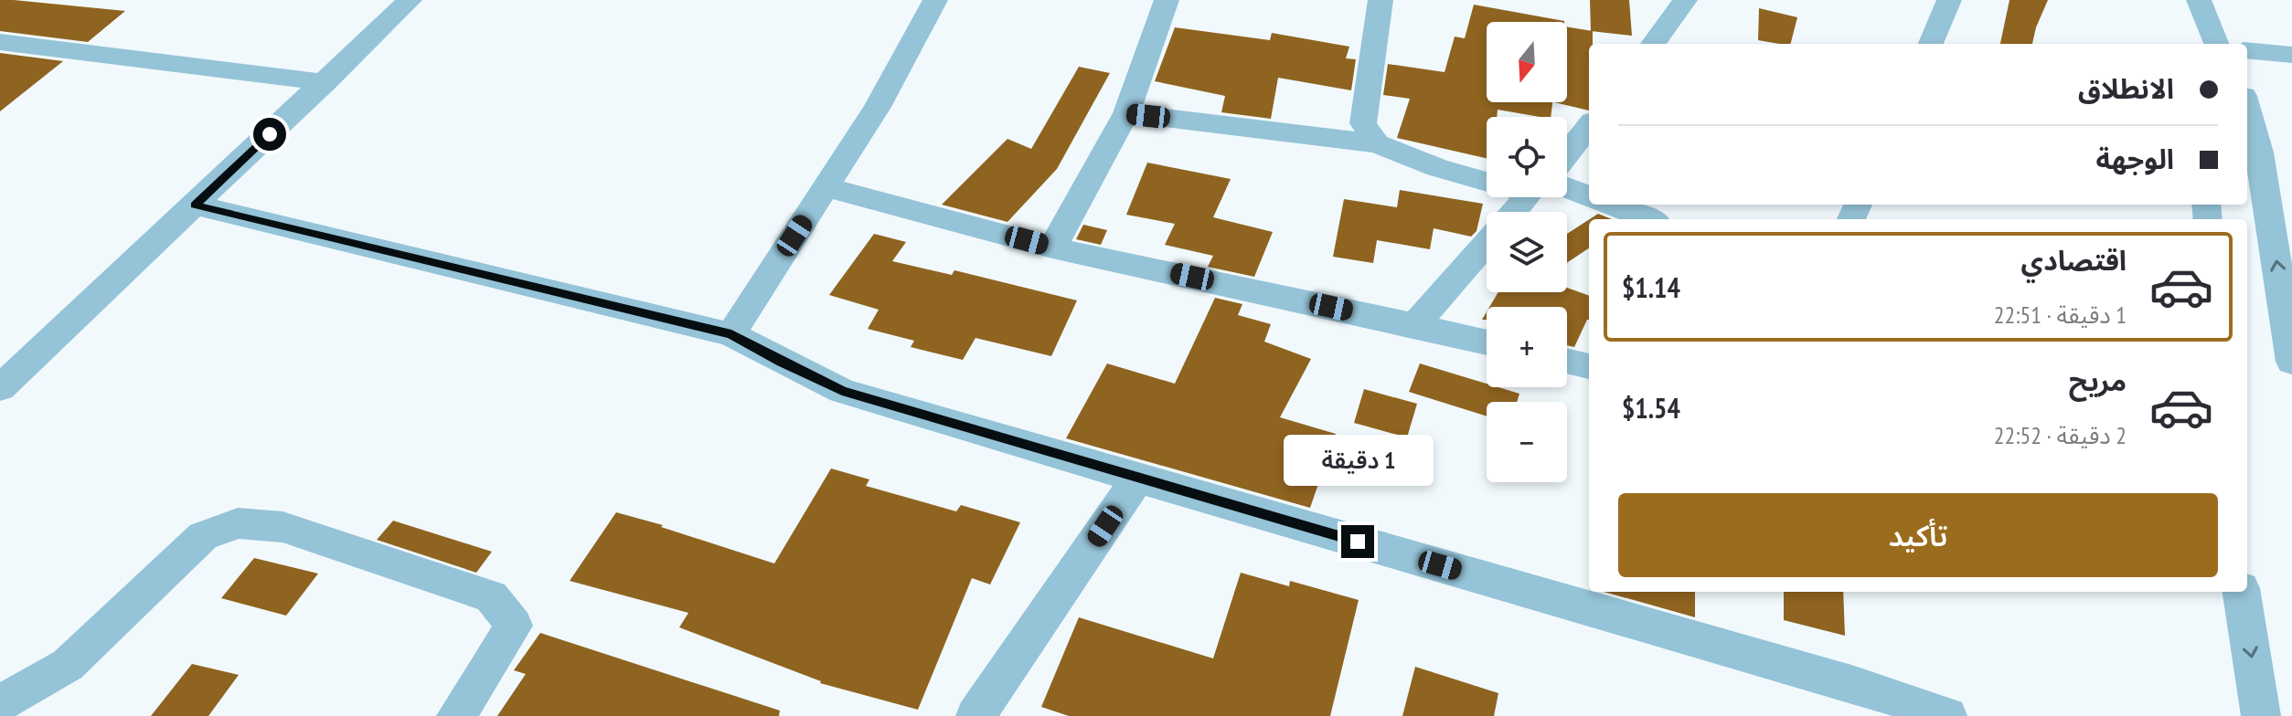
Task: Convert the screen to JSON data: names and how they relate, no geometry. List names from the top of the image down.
{
  "north": "bottom",
  "page": {
    "map_buttons": ["+", "−"],
    "banner": ["الانطلاق", "الوجهة"],
    "list": [
      {
        "name": "اقتصادي",
        "note": "1 دقيقة · 22:51",
        "value": "$1.14"
      },
      {
        "name": "مريح",
        "note": "2 دقيقة · 22:52",
        "value": "$1.54"
      }
    ],
    "bubble": "1 دقيقة",
    "buttons": "تأكيد"
  }
}
